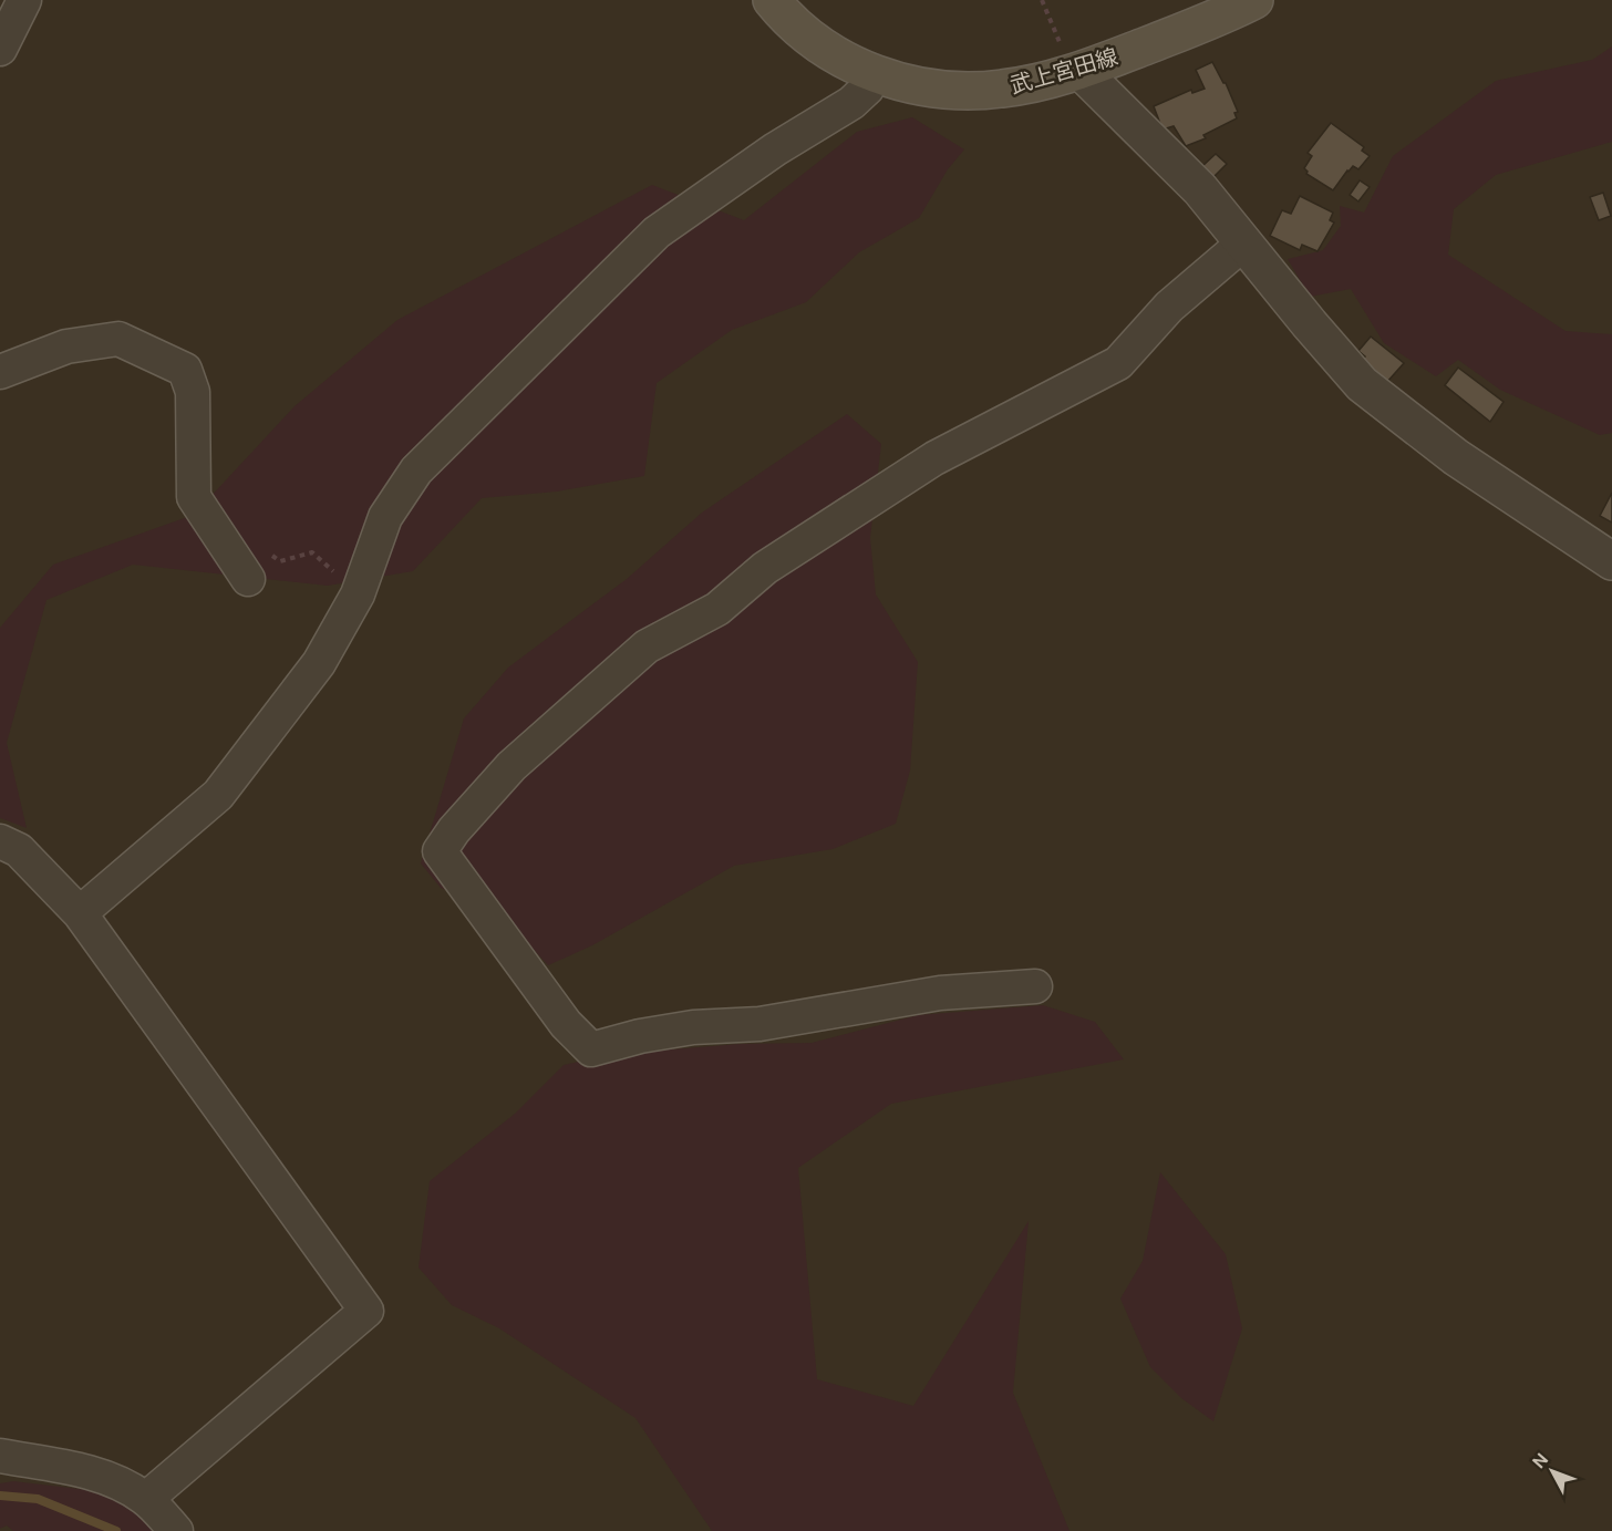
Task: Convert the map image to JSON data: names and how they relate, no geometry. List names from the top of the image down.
{
  "streets": {
    "main road": ["武上宮田線"]
  },
  "north": "top left"
}
